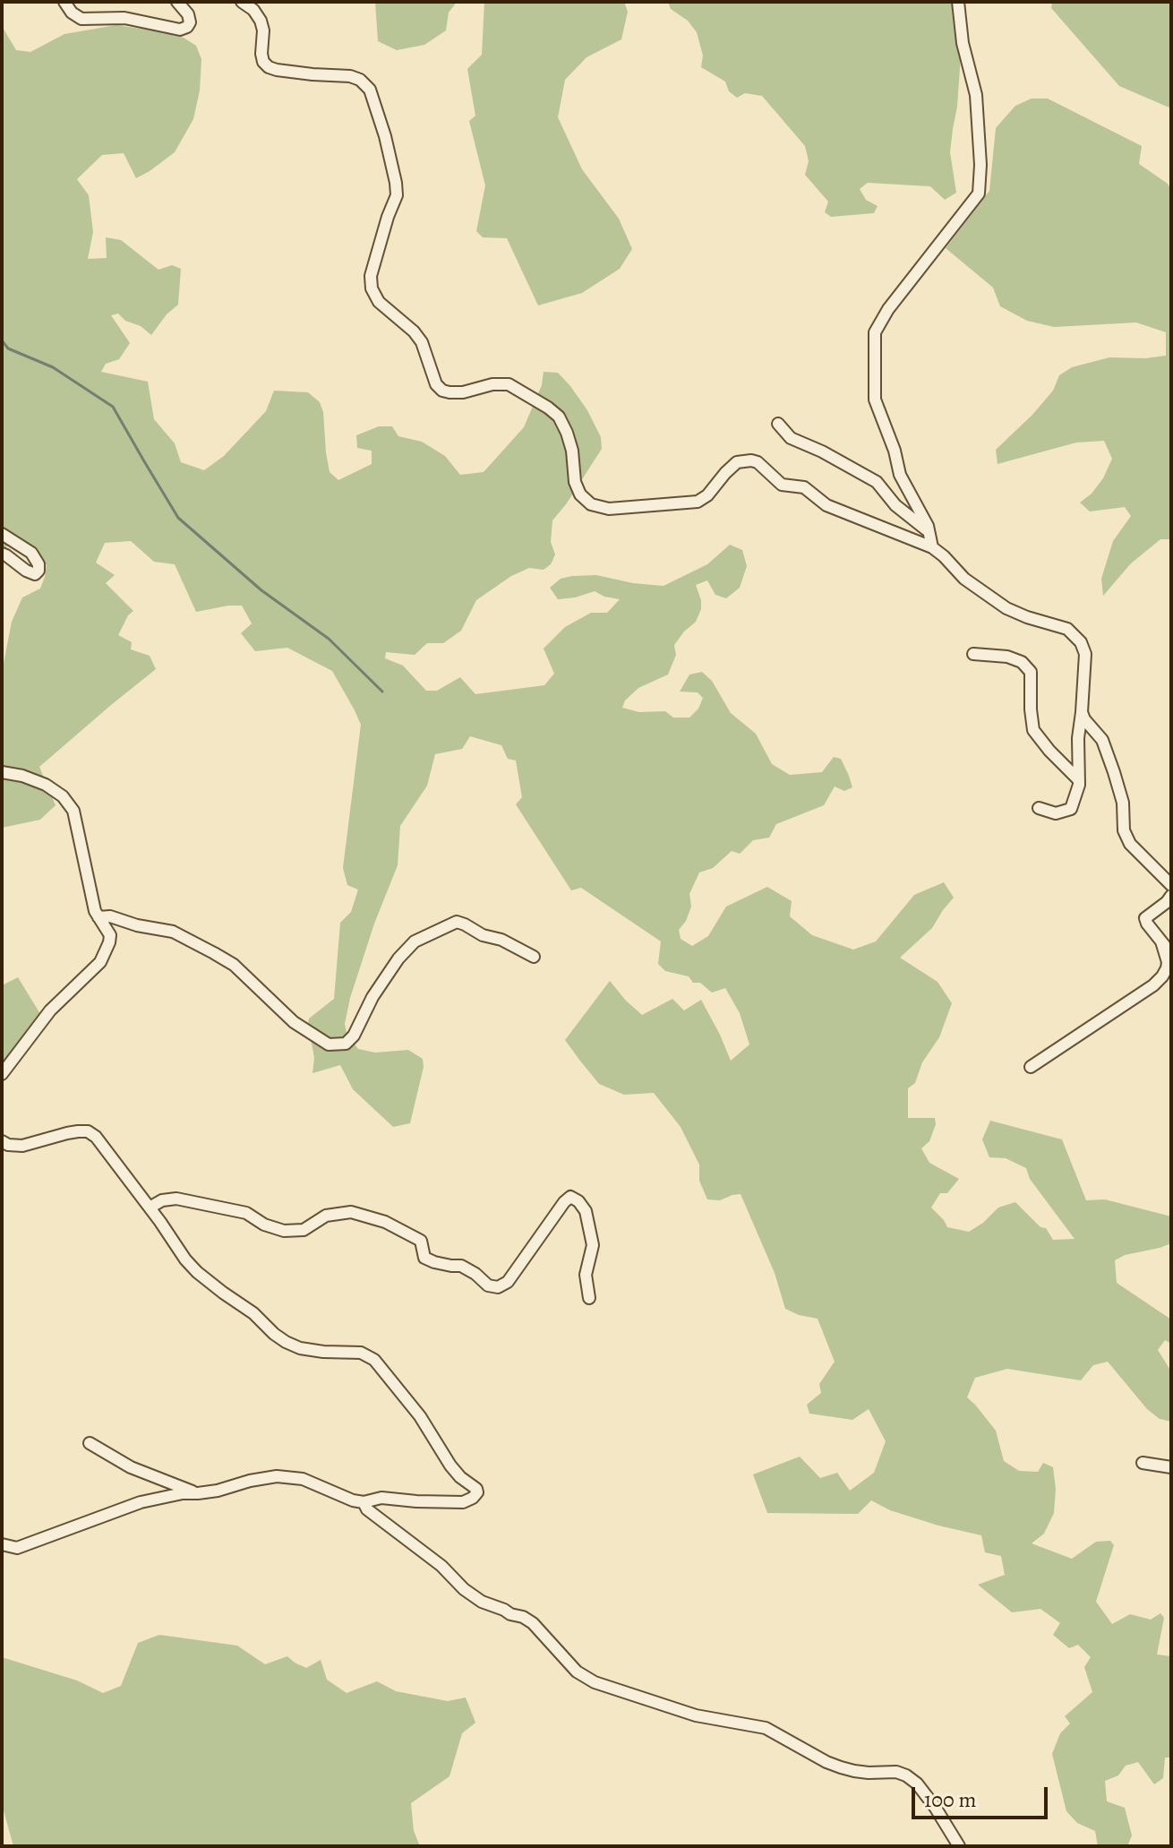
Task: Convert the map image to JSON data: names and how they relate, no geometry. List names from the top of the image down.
{
  "scale_bar": "100 m"
}
